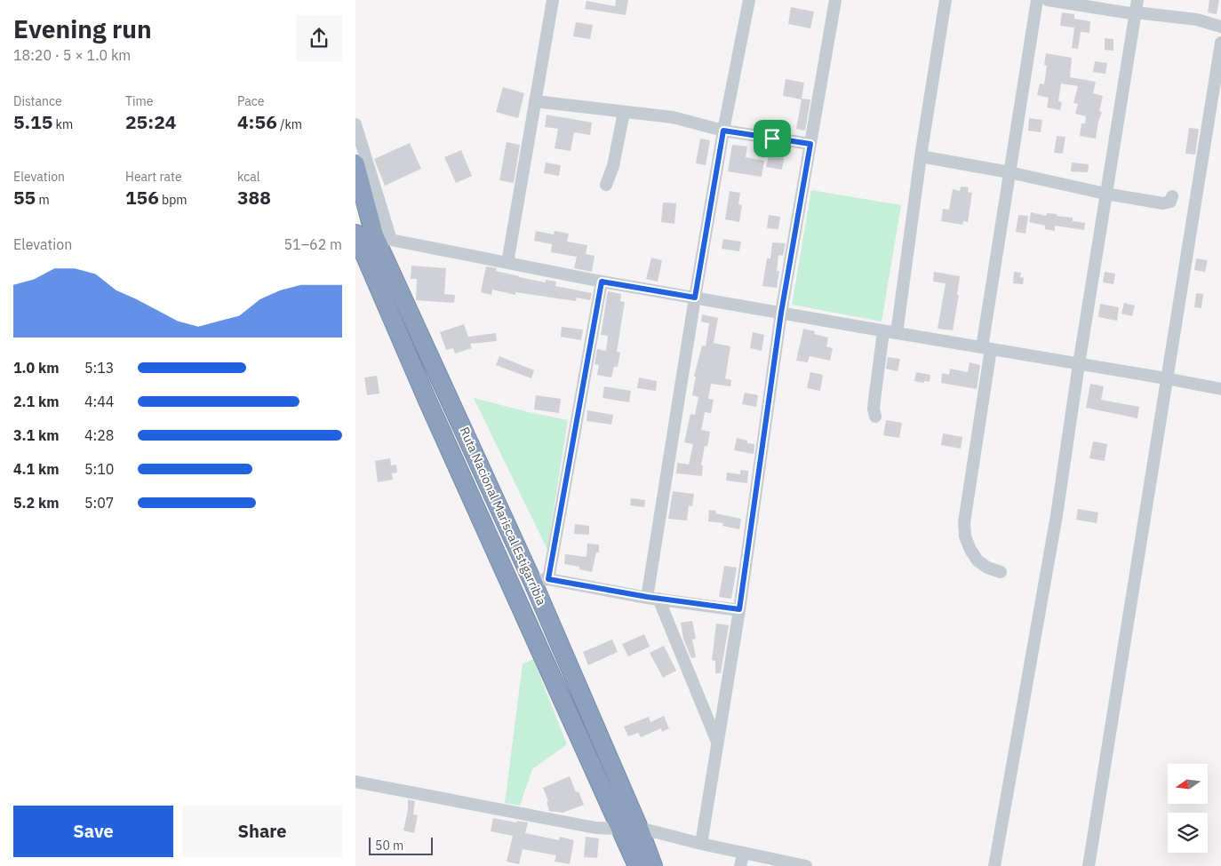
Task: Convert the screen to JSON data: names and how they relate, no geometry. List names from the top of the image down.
{
  "streets": {
    "highway": ["Ruta Nacional Mariscal Estigarribia"]
  },
  "scale_bar": "50 m",
  "north": "left",
  "page": {
    "heading": ["Evening run", "18:20 · 5 × 1.0 km"],
    "stats": [
      ["Distance", "5.15 km"],
      ["Time", "25:24"],
      ["Pace", "4:56 /km"],
      ["Elevation", "55 m"],
      ["Heart rate", "156 bpm"],
      ["kcal", "388"]
    ],
    "chart": ["Elevation", "51–62 m"],
    "list": [
      {
        "name": "1.0 km",
        "note": "5:13"
      },
      {
        "name": "2.1 km",
        "note": "4:44"
      },
      {
        "name": "3.1 km",
        "note": "4:28"
      },
      {
        "name": "4.1 km",
        "note": "5:10"
      },
      {
        "name": "5.2 km",
        "note": "5:07"
      }
    ],
    "buttons": ["Save", "Share"],
    "scale": "50 m"
  }
}
